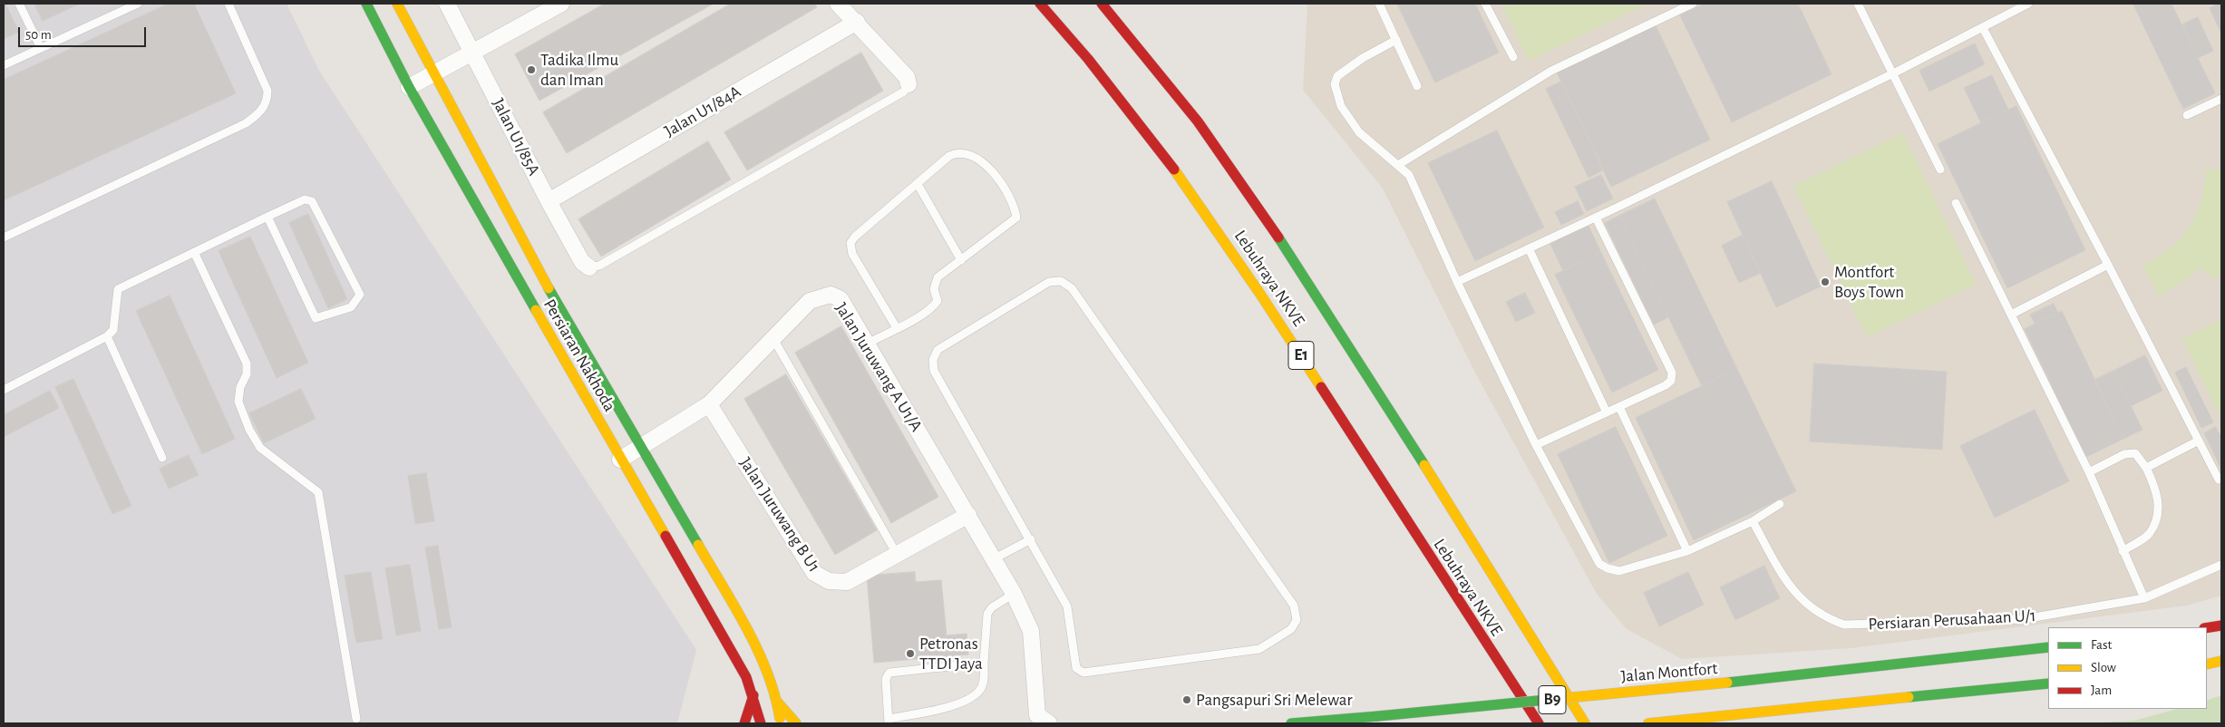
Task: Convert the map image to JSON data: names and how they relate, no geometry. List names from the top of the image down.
{
  "streets": {
    "main road": [
      "Lebuhraya NKVE",
      "Persiaran Nakhoda",
      "E1",
      "Jalan Montfort",
      "B9"
    ],
    "street": [
      "Jalan U1/84A",
      "Jalan U1/85A",
      "Jalan Juruwang A U1/A",
      "Jalan Juruwang B U1"
    ],
    "lane": ["Persiaran Perusahaan U/1"]
  },
  "crossings": [
    ["Jalan U1/84A", "Jalan U1/85A"],
    ["Persiaran Nakhoda", "Jalan Juruwang A U1/A"],
    ["Jalan Juruwang A U1/A", "Jalan Juruwang B U1"]
  ],
  "places": [
    "Tadika Ilmu dan Iman",
    "Montfort Boys Town",
    "Petronas TTDI Jaya",
    "Pangsapuri Sri Melewar"
  ],
  "legend": ["Fast", "Slow", "Jam"],
  "scale_bar": "50 m"
}
